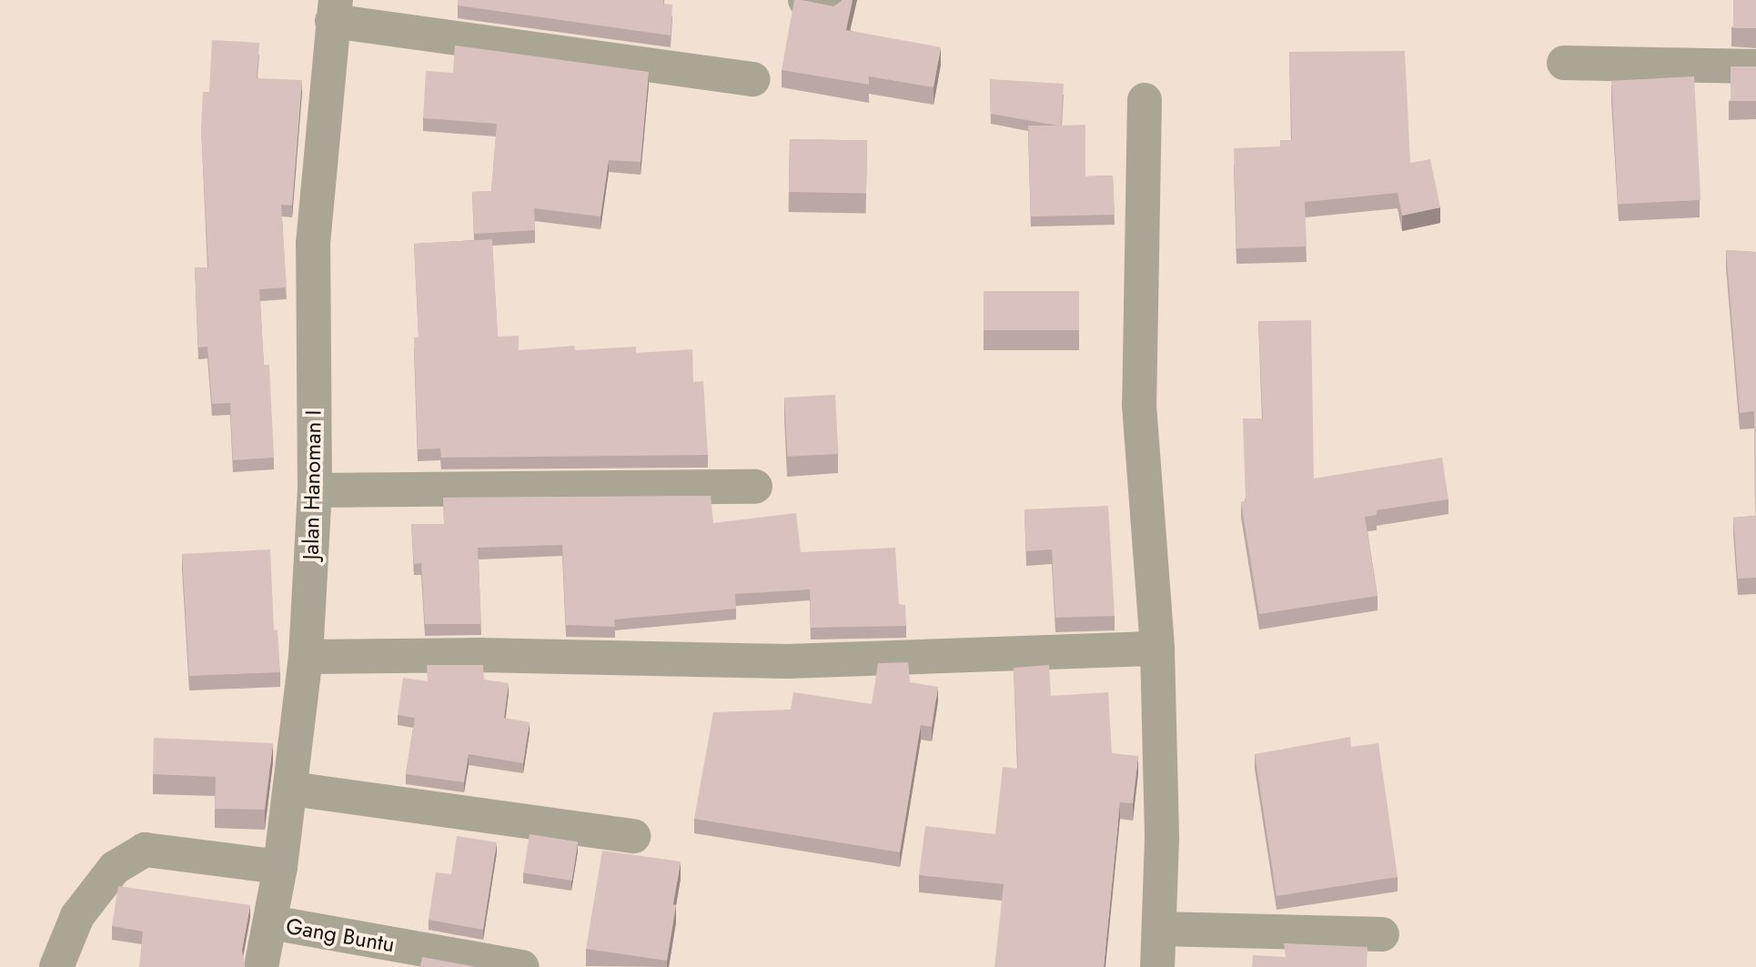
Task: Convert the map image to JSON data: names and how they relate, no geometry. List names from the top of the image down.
{
  "streets": {
    "street": ["Jalan Hanoman I", "Gang Buntu"]
  },
  "crossings": [
    ["Jalan Hanoman I", "Gang Buntu"]
  ]
}
